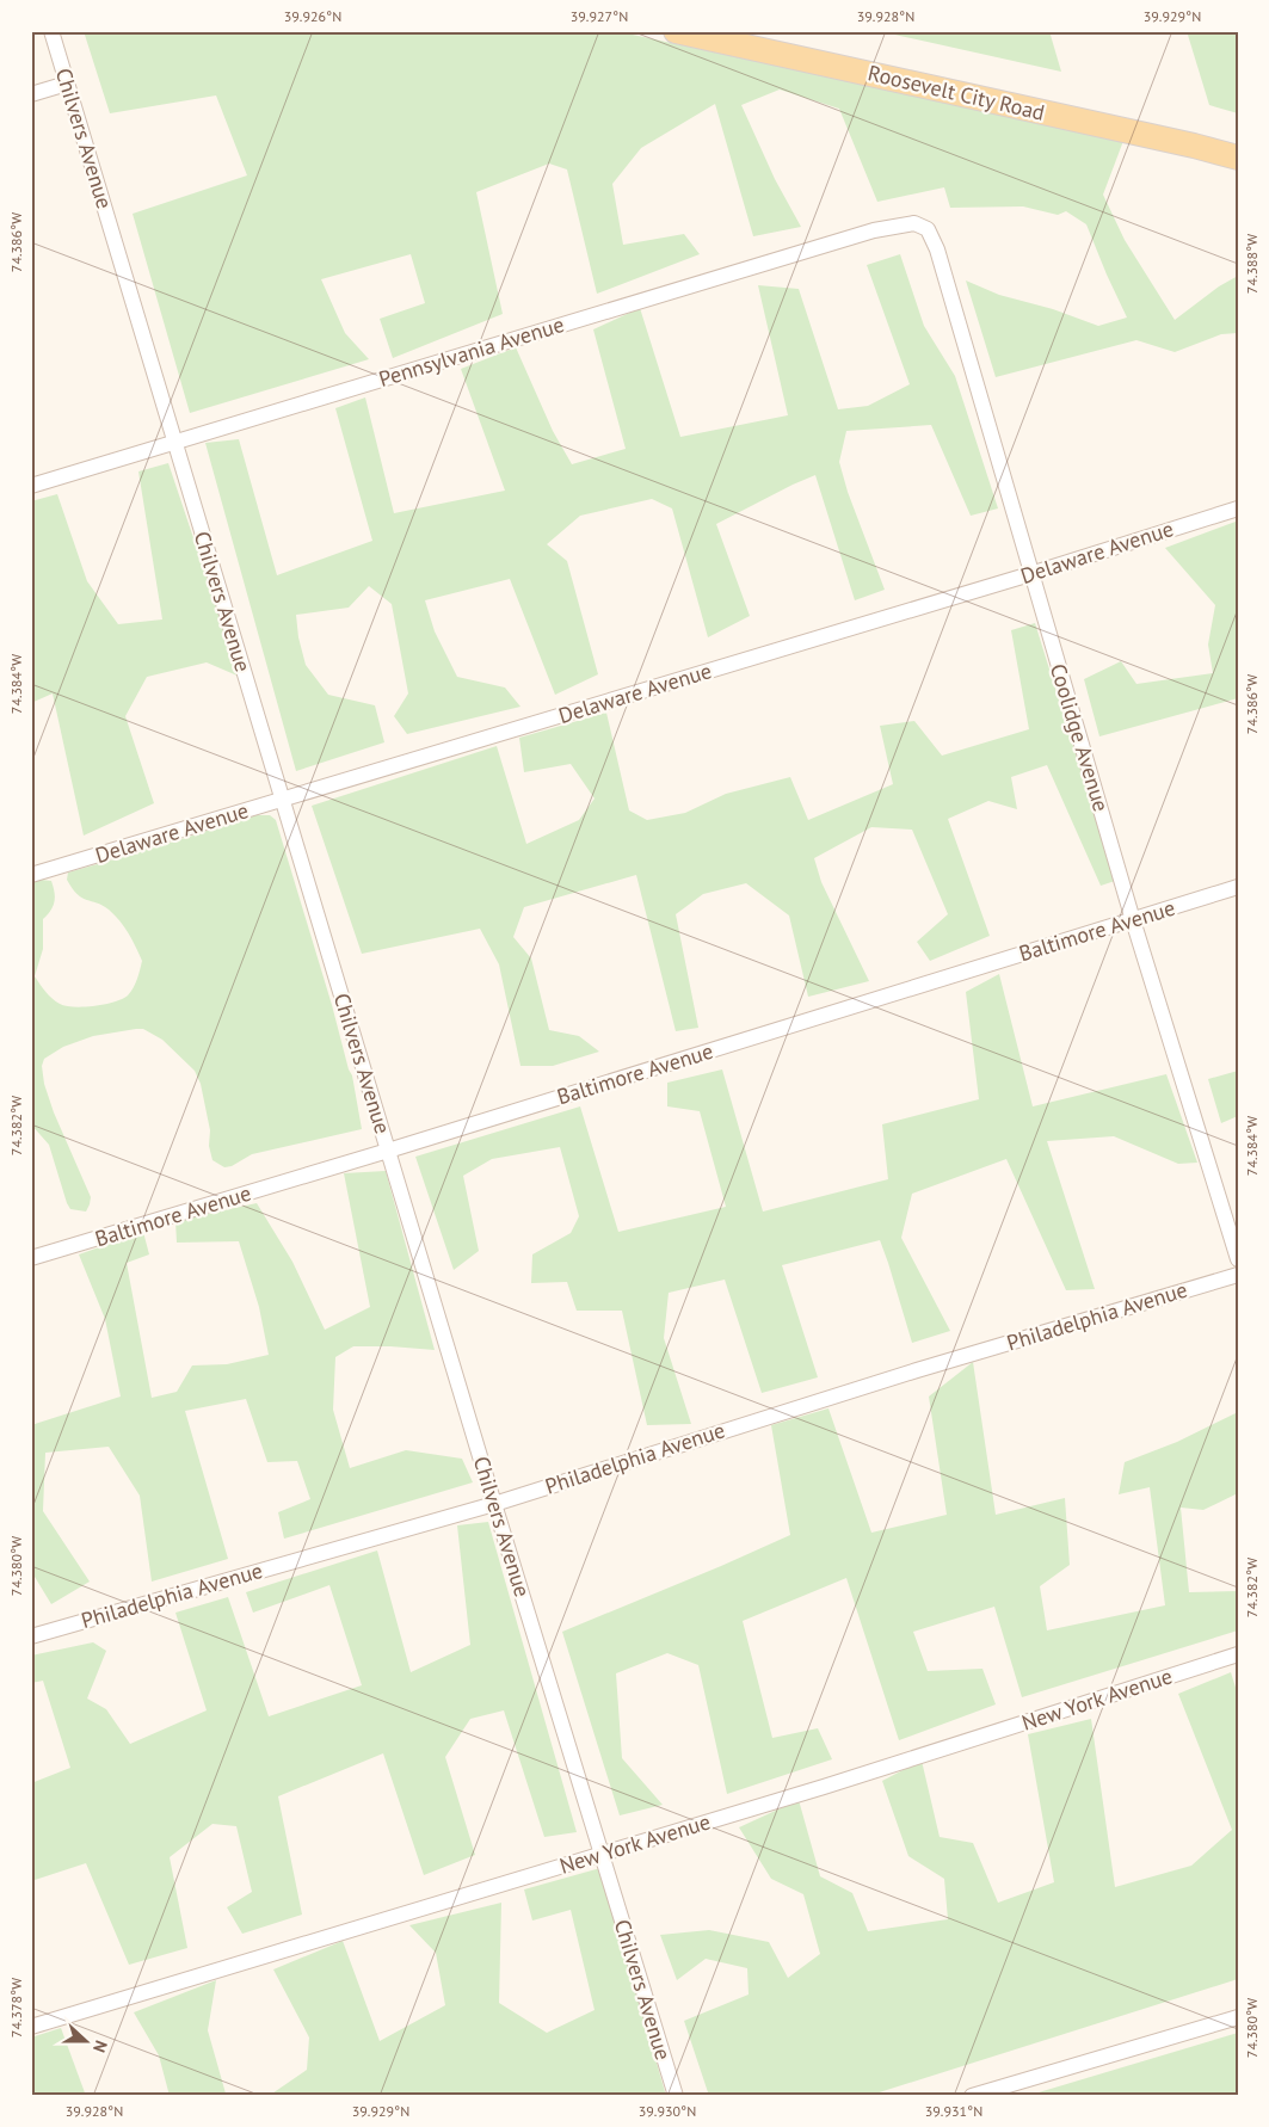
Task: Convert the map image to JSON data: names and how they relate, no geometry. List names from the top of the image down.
{
  "streets": {
    "main road": ["Roosevelt City Road"],
    "street": [
      "Chilvers Avenue",
      "Pennsylvania Avenue",
      "Delaware Avenue",
      "Coolidge Avenue",
      "Baltimore Avenue",
      "Philadelphia Avenue",
      "New York Avenue"
    ]
  },
  "crossings": [
    ["Chilvers Avenue", "Pennsylvania Avenue"],
    ["Chilvers Avenue", "Delaware Avenue"],
    ["Chilvers Avenue", "Baltimore Avenue"],
    ["Chilvers Avenue", "Philadelphia Avenue"],
    ["Chilvers Avenue", "New York Avenue"],
    ["Pennsylvania Avenue", "Coolidge Avenue"],
    ["Delaware Avenue", "Coolidge Avenue"],
    ["Coolidge Avenue", "Baltimore Avenue"]
  ],
  "north": "right",
  "coordinates": [
    "39.926°N",
    "39.927°N",
    "39.928°N",
    "39.929°N",
    "74.386°W",
    "74.388°W",
    "74.384°W",
    "74.382°W",
    "74.380°W",
    "74.378°W",
    "39.930°N",
    "39.931°N"
  ]
}
